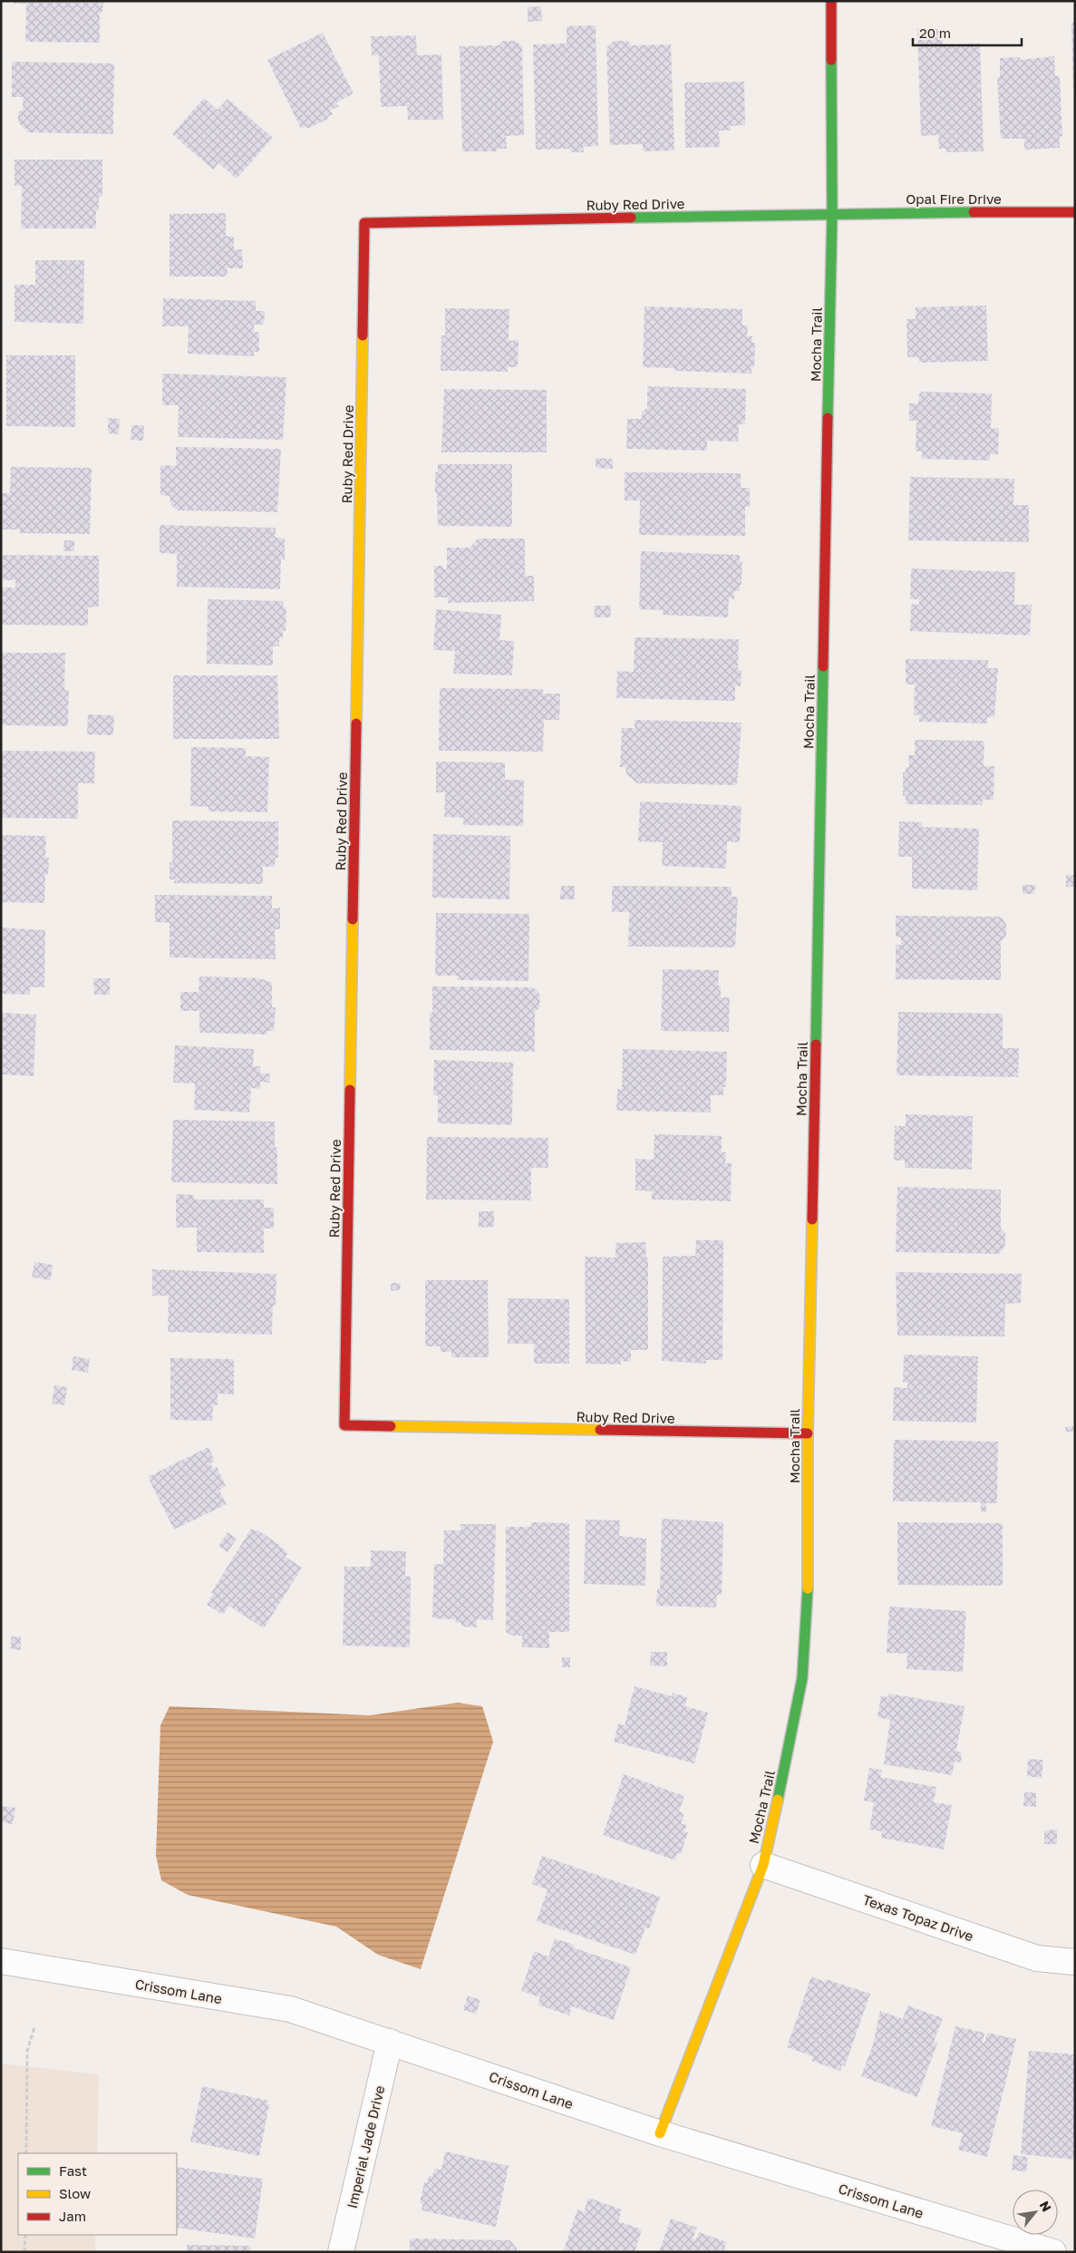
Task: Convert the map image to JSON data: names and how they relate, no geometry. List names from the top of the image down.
{
  "streets": {
    "street": [
      "Opal Fire Drive",
      "Ruby Red Drive",
      "Mocha Trail",
      "Texas Topaz Drive",
      "Crissom Lane",
      "Imperial Jade Drive"
    ]
  },
  "crossings": [
    ["Opal Fire Drive", "Ruby Red Drive"],
    ["Opal Fire Drive", "Mocha Trail"],
    ["Ruby Red Drive", "Mocha Trail"],
    ["Mocha Trail", "Texas Topaz Drive"],
    ["Mocha Trail", "Crissom Lane"],
    ["Crissom Lane", "Imperial Jade Drive"]
  ],
  "legend": ["Fast", "Slow", "Jam"],
  "scale_bar": "20 m",
  "north": "top right"
}
